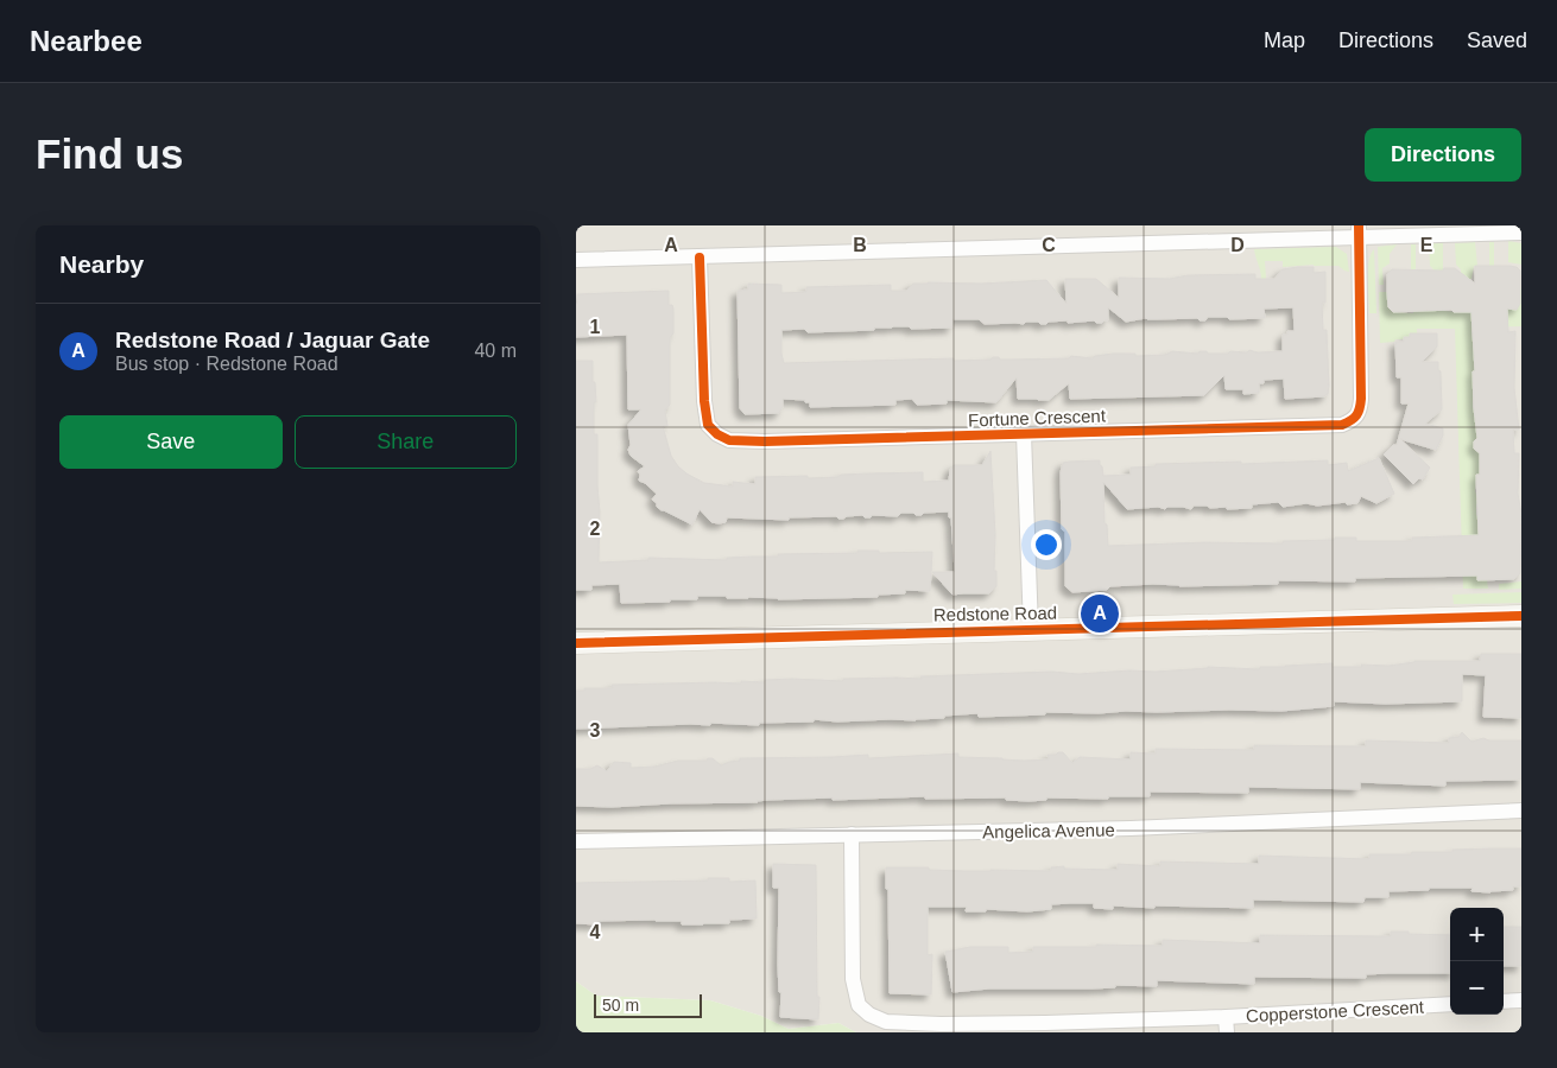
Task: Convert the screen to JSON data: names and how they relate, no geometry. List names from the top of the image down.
{
  "streets": {
    "street": [
      "Fortune Crescent",
      "Redstone Road",
      "Angelica Avenue",
      "Copperstone Crescent"
    ]
  },
  "crossings": [
    ["Angelica Avenue", "Copperstone Crescent"]
  ],
  "scale_bar": "50 m",
  "page": {
    "header": "Nearbee",
    "nav": ["Map", "Directions", "Saved"],
    "buttons": [
      "Directions",
      ["Save", "Share"]
    ],
    "title": "Find us",
    "heading": "Nearby",
    "list": [
      {
        "mark": "A",
        "name": "Redstone Road / Jaguar Gate",
        "note": "Bus stop · Redstone Road",
        "value": "40 m"
      }
    ],
    "pins": "A",
    "map_buttons": ["+", "−"],
    "scale": "50 m"
  },
  "grid": {
    "columns": [
      "A",
      "B",
      "C",
      "D",
      "E"
    ],
    "rows": [
      "1",
      "2",
      "3",
      "4"
    ]
  }
}
